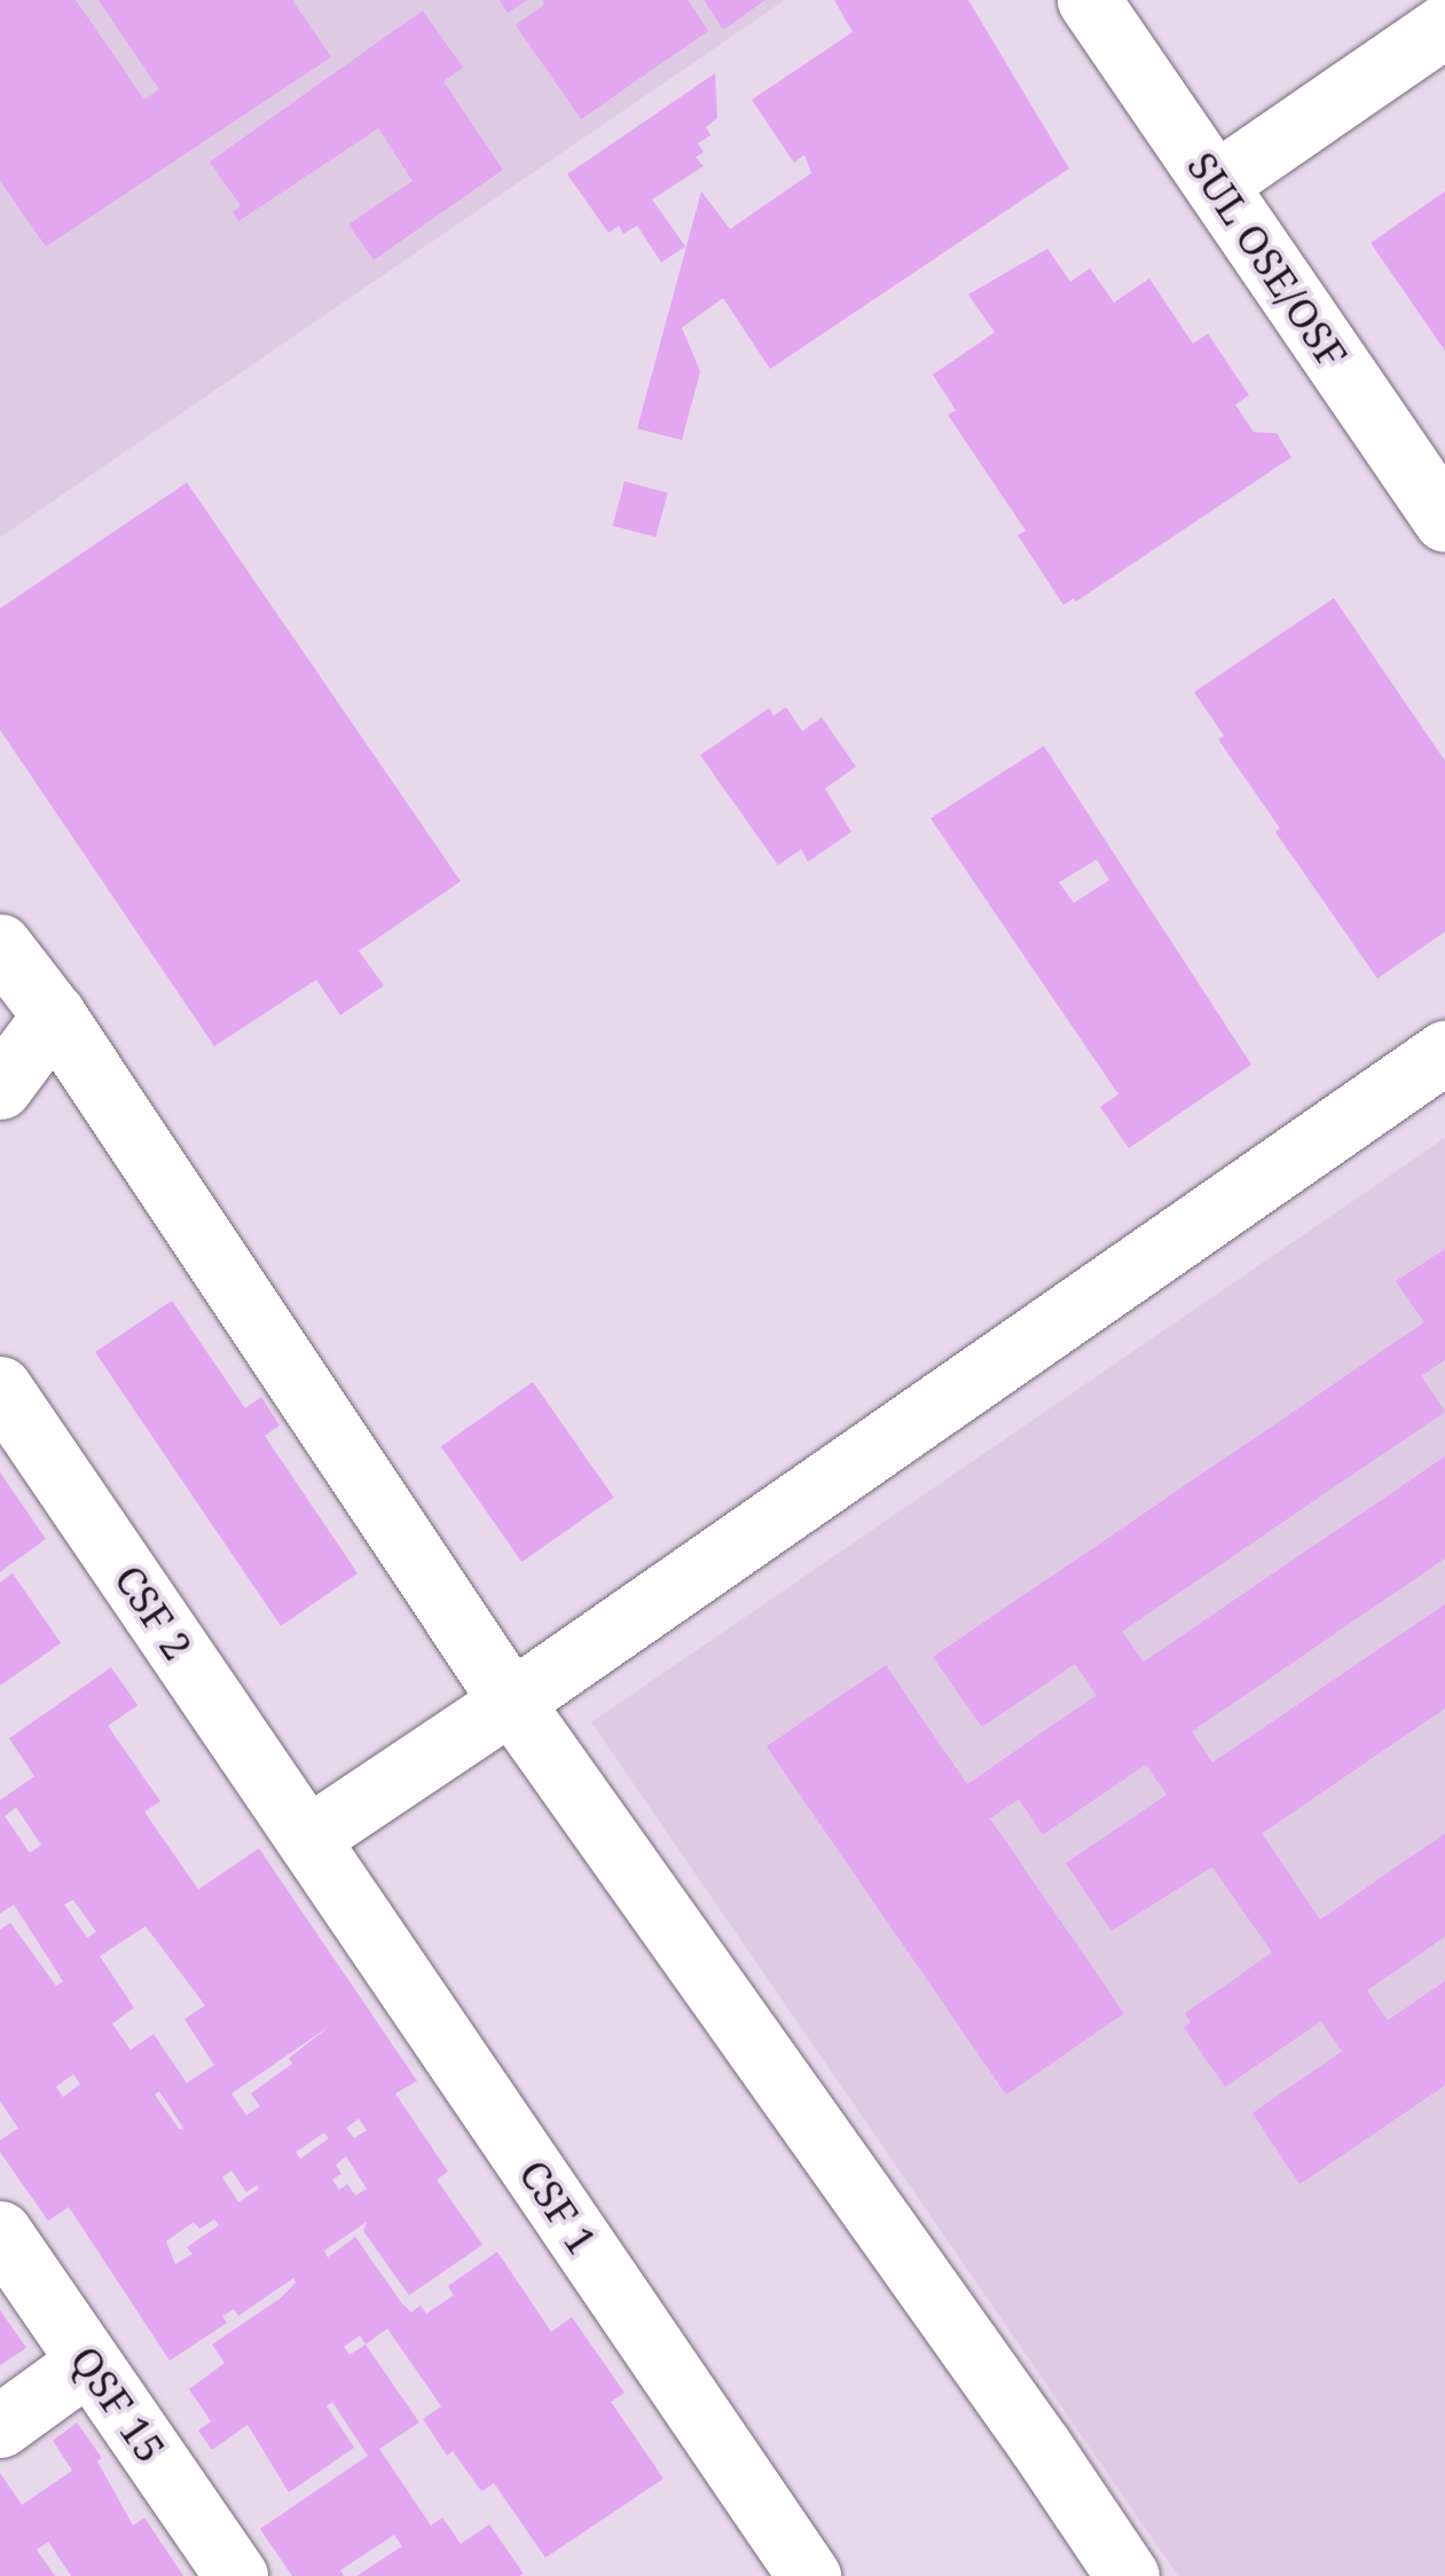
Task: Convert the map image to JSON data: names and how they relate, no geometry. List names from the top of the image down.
{
  "streets": {
    "street": [
      "SUL OSE/OSF",
      "CSF 2",
      "CSF 1",
      "QSF 15"
    ]
  },
  "crossings": [
    ["CSF 2", "CSF 1"]
  ]
}
